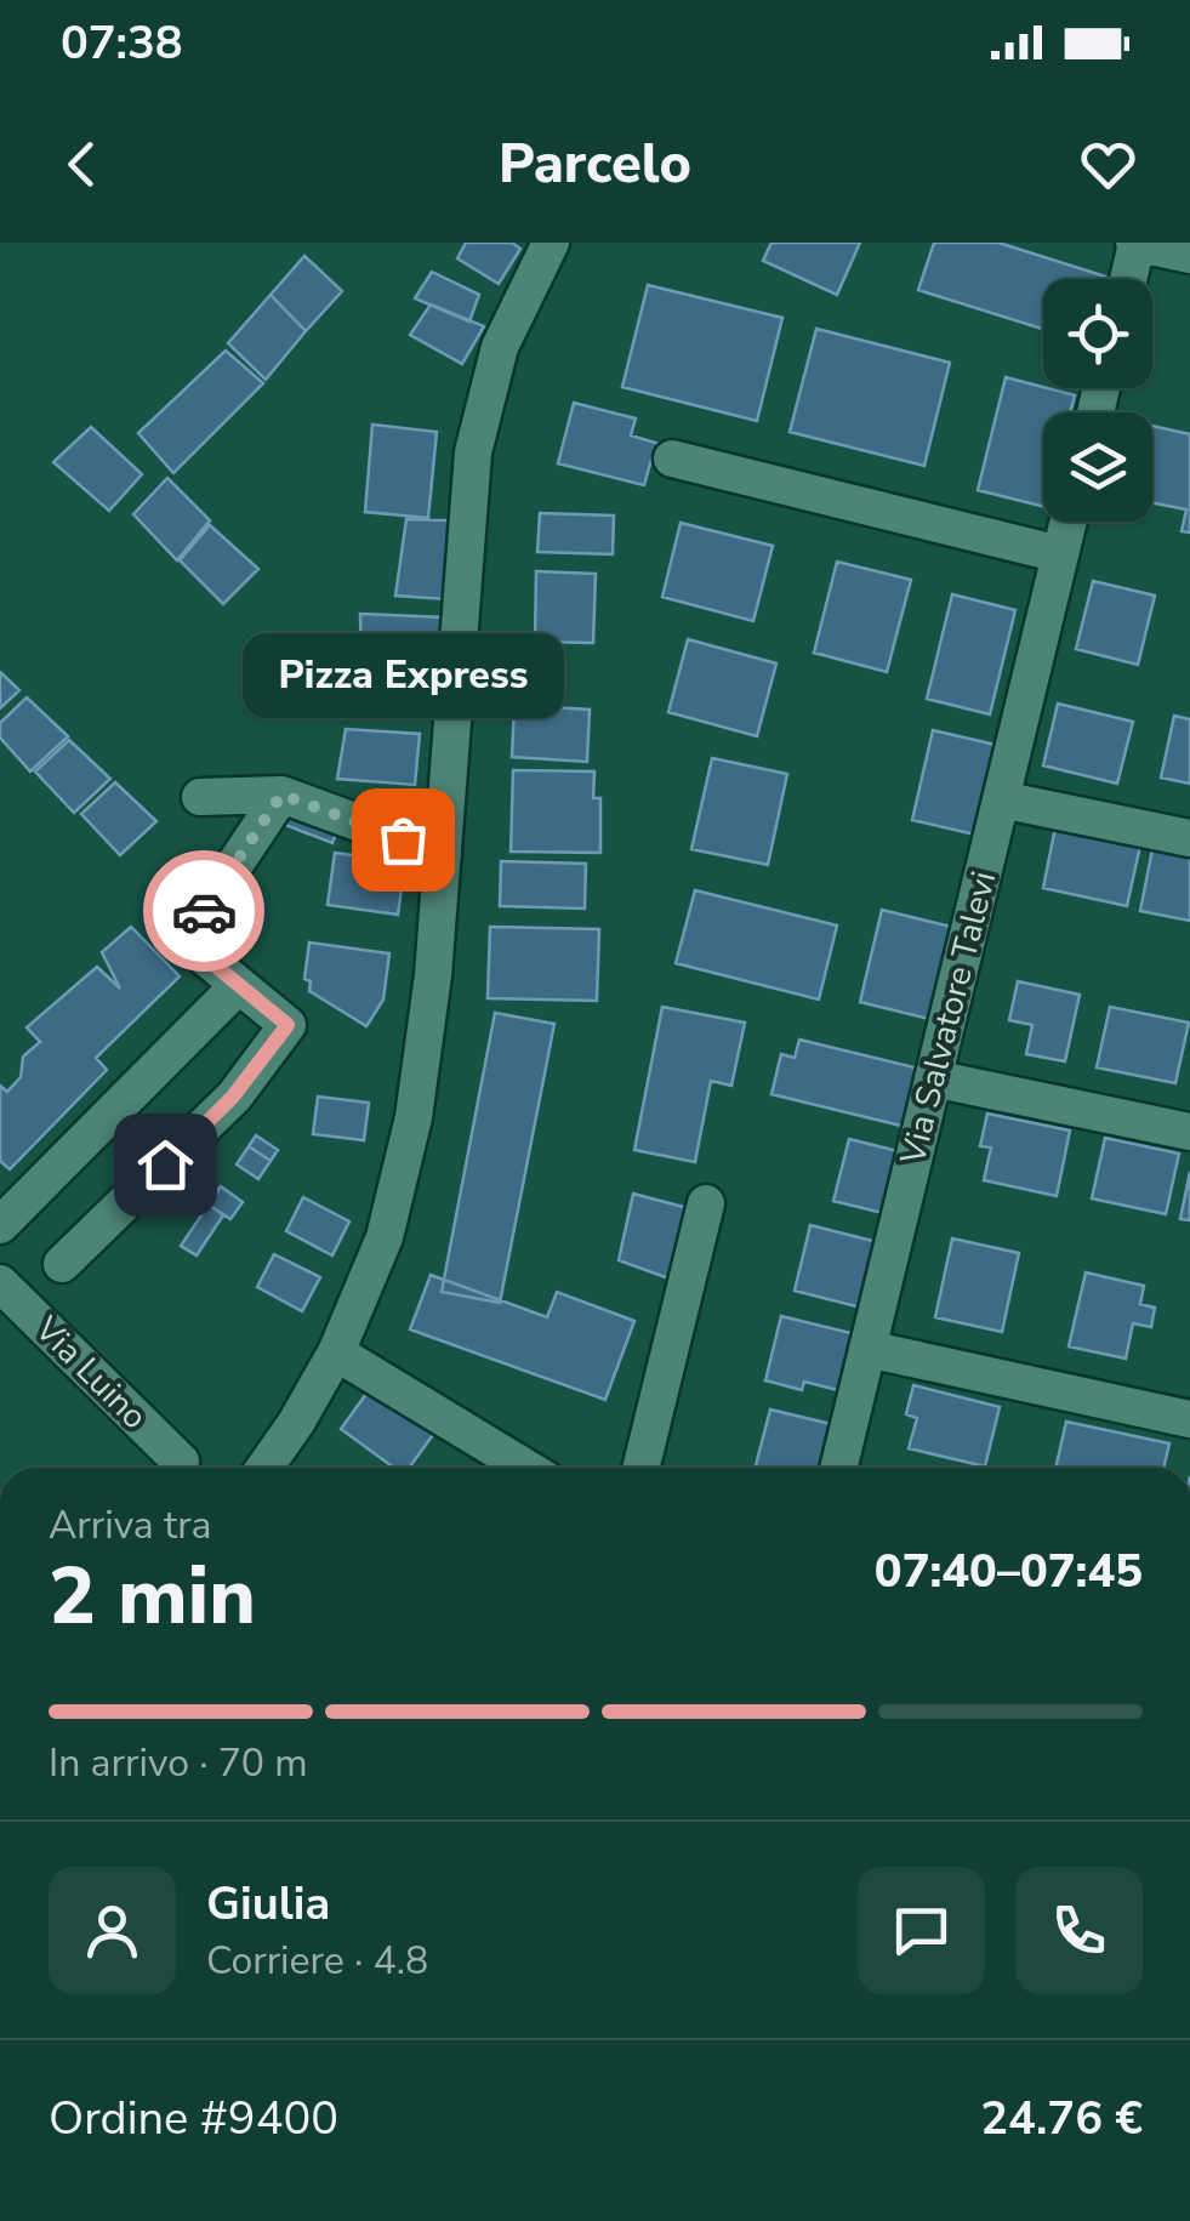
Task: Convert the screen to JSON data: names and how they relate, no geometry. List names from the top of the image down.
{
  "streets": {
    "street": ["Via Salvatore Talevi", "Via Luino"]
  },
  "places": ["Pizza Express"],
  "page": {
    "status": "07:38",
    "header": "Parcelo",
    "bubble": "Pizza Express",
    "heading": ["2 min", "Arriva tra", "07:40–07:45"],
    "panel": [
      "Giulia",
      "Corriere · 4.8",
      "Ordine #9400",
      "24.76 €"
    ],
    "bar": "In arrivo · 70 m"
  }
}
